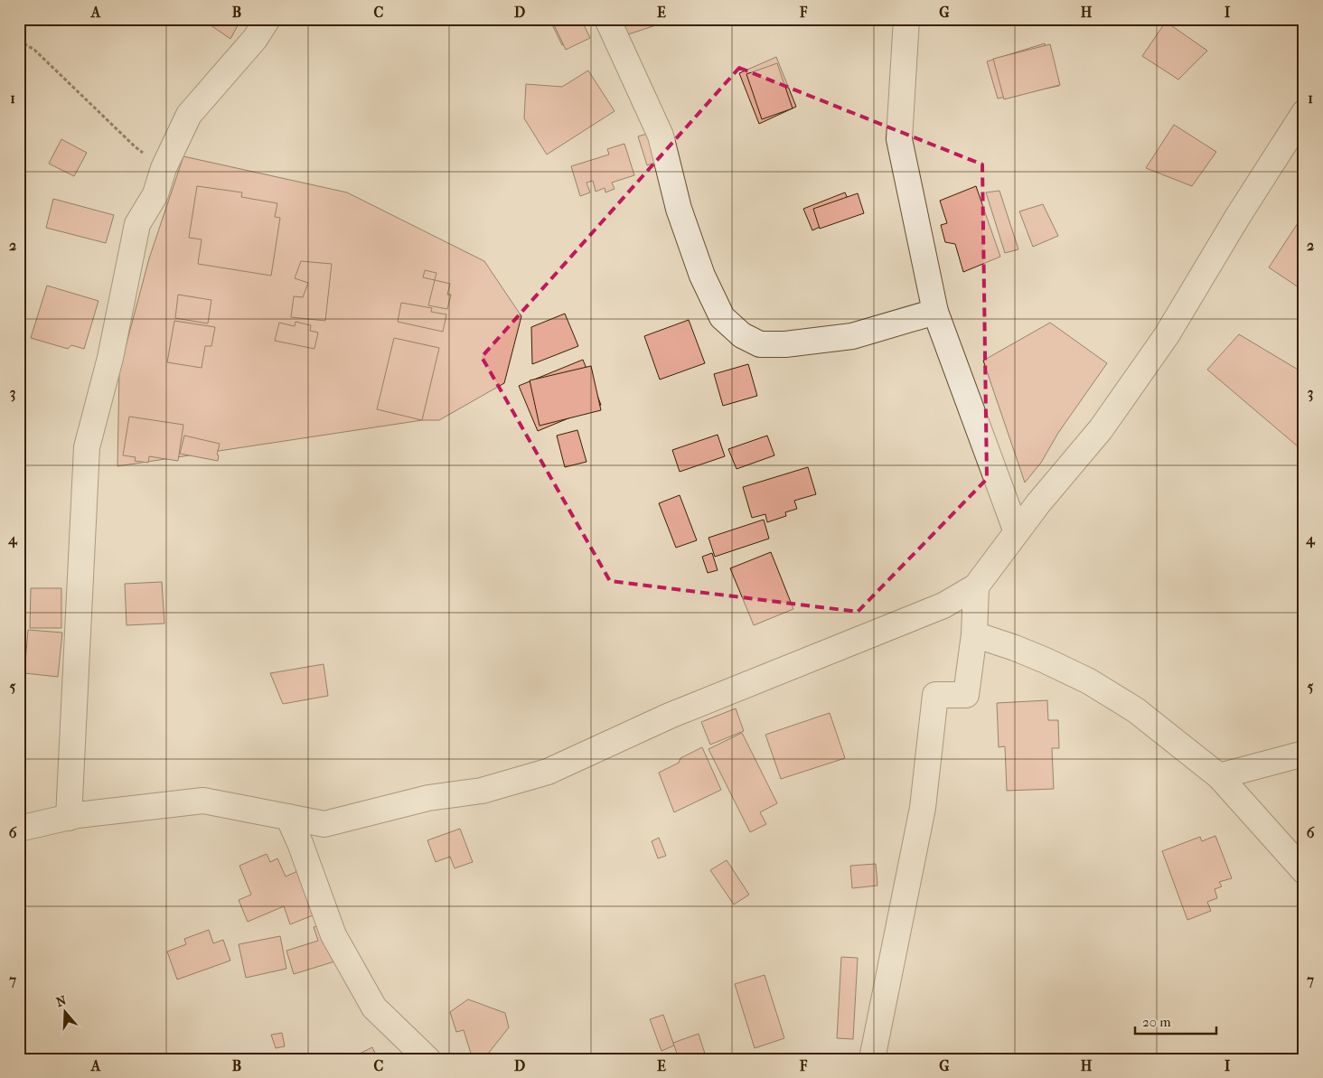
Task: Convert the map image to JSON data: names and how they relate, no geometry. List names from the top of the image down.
{
  "scale_bar": "20 m",
  "north": "top",
  "grid": {
    "columns": [
      "A",
      "B",
      "C",
      "D",
      "E",
      "F",
      "G",
      "H",
      "I"
    ],
    "rows": [
      "1",
      "2",
      "3",
      "4",
      "5",
      "6",
      "7"
    ]
  }
}
